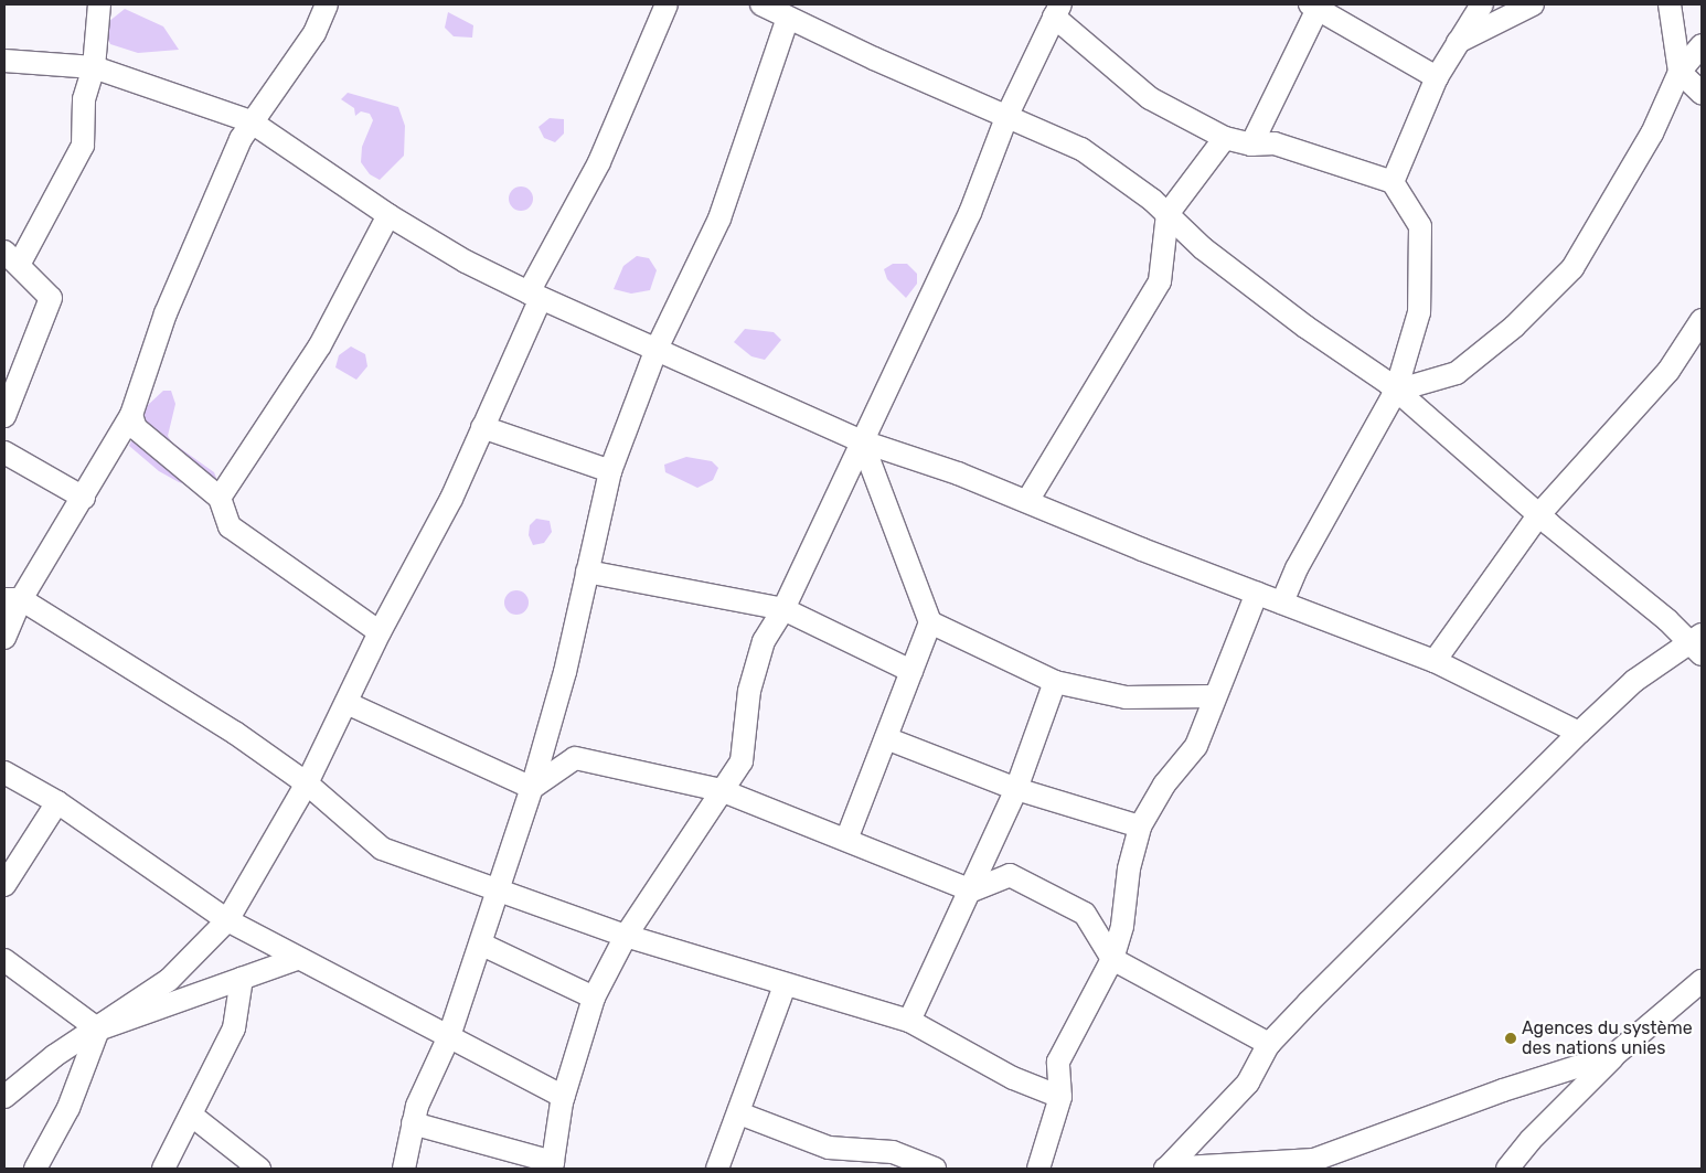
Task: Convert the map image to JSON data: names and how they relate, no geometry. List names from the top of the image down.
{
  "places": ["Agences du système des nations unies"]
}
